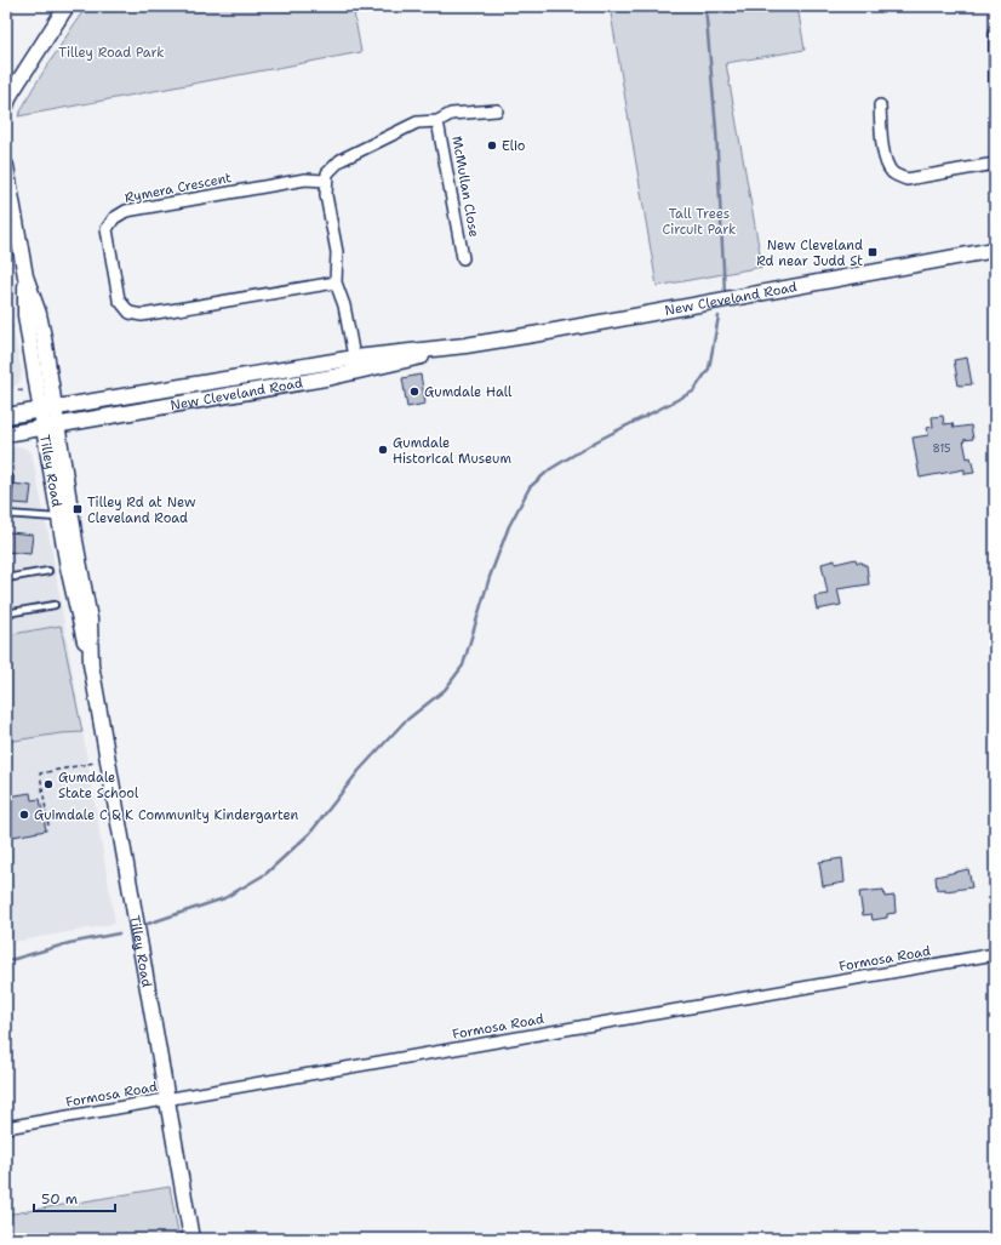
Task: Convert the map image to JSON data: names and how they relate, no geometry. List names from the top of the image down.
{
  "streets": {
    "main road": ["New Cleveland Road", "Tilley Road"],
    "street": ["McMullan Close", "Rymera Crescent", "Formosa Road"]
  },
  "crossings": [
    ["New Cleveland Road", "Tilley Road"],
    ["Tilley Road", "Formosa Road"]
  ],
  "parks": ["Tilley Road Park", "Tall Trees Circuit Park"],
  "places": {
    "other": [
      "Elio",
      "Gumdale Hall",
      "Gumdale Historical Museum",
      "Gumdale State School",
      "Guimdale C & K Community Kindergarten"
    ],
    "transit": ["New Cleveland Rd near Judd St", "Tilley Rd at New Cleveland Road"]
  },
  "house_numbers": ["815"],
  "scale_bar": "50 m"
}
